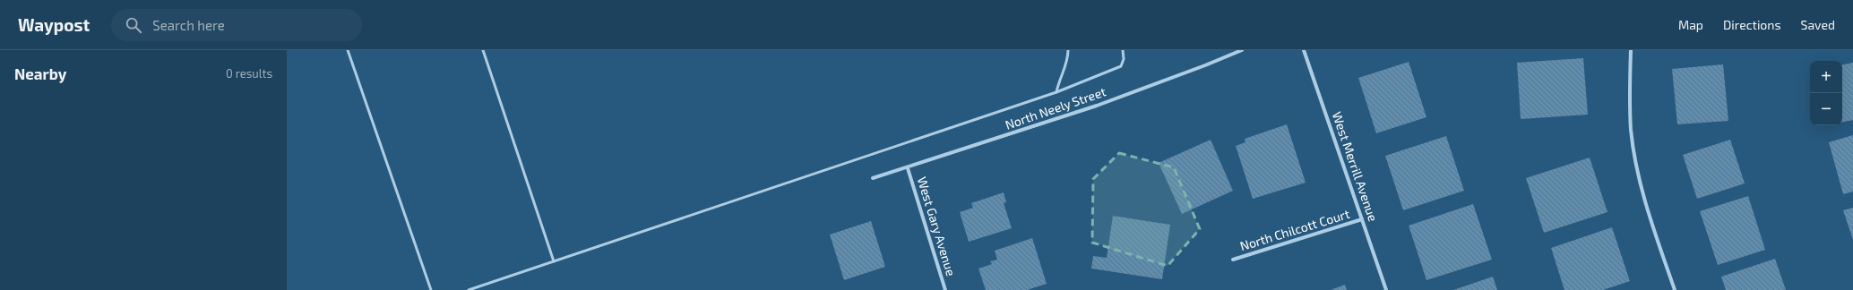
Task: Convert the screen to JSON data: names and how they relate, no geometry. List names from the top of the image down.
{
  "streets": {
    "street": [
      "North Neely Street",
      "West Merrill Avenue",
      "West Gary Avenue",
      "North Chilcott Court"
    ]
  },
  "crossings": [
    ["North Neely Street", "West Gary Avenue"],
    ["West Merrill Avenue", "North Chilcott Court"]
  ],
  "page": {
    "header": "Waypost",
    "search": "Search here",
    "nav": ["Map", "Directions", "Saved"],
    "heading": ["Nearby", "0 results"],
    "map_buttons": ["+", "−"]
  }
}
